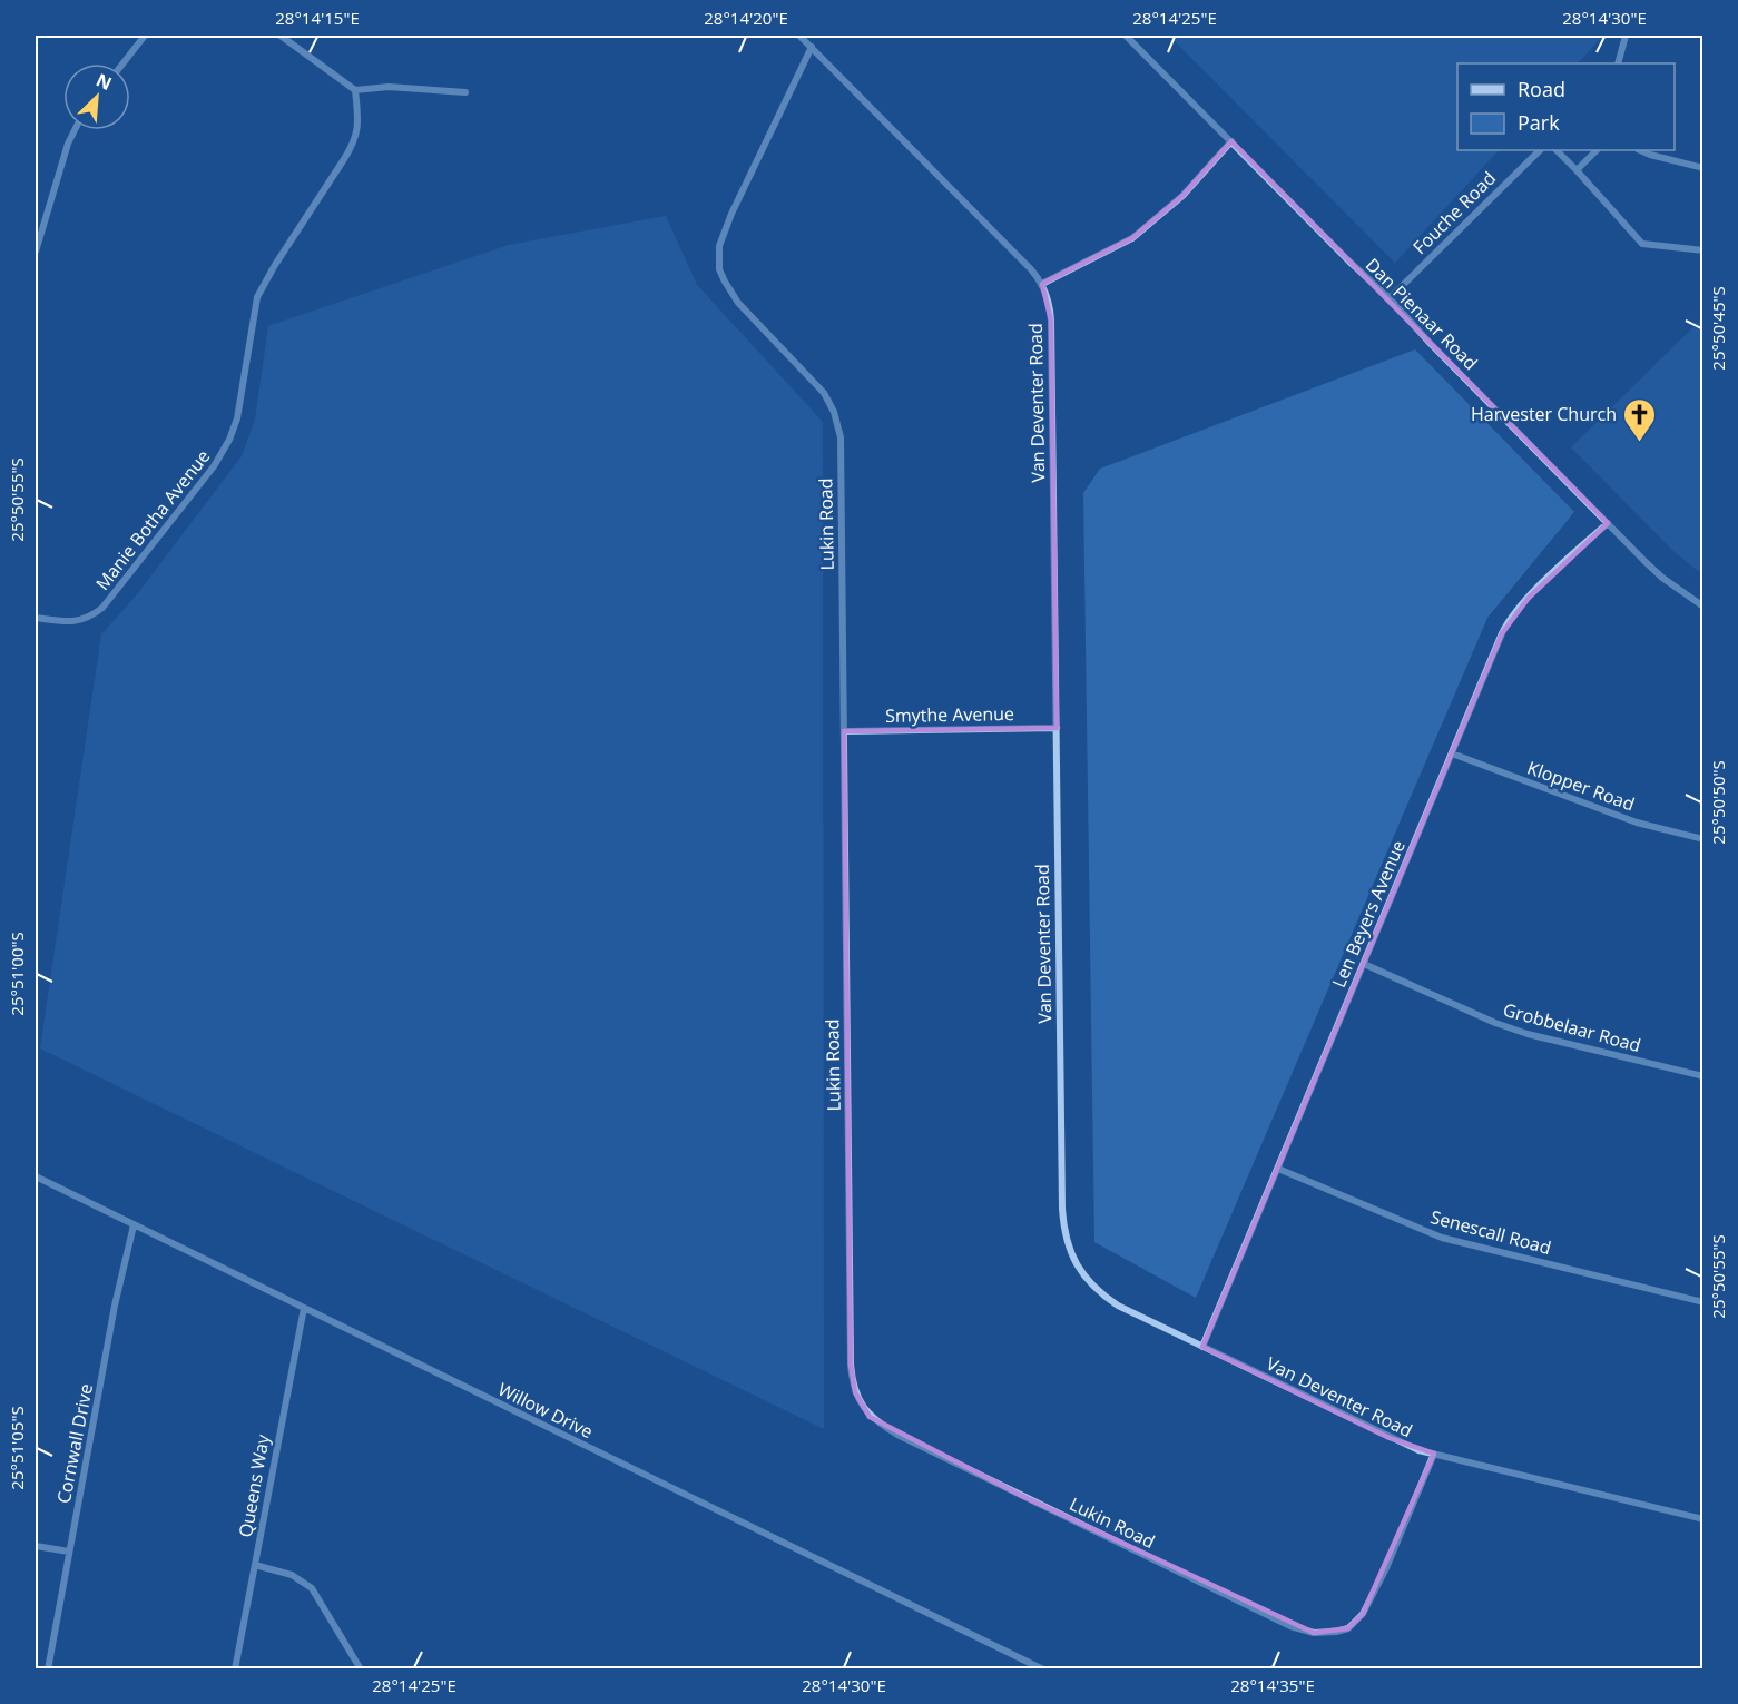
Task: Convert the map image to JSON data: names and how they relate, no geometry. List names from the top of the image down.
{
  "streets": {
    "street": [
      "Fouche Road",
      "Dan Pienaar Road",
      "Van Deventer Road",
      "Manie Botha Avenue",
      "Lukin Road",
      "Smythe Avenue",
      "Klopper Road",
      "Len Beyers Avenue",
      "Grobbelaar Road",
      "Senescall Road",
      "Willow Drive",
      "Cornwall Drive",
      "Queens Way"
    ]
  },
  "crossings": [
    ["Fouche Road", "Dan Pienaar Road"],
    ["Dan Pienaar Road", "Len Beyers Avenue"],
    ["Van Deventer Road", "Lukin Road"],
    ["Van Deventer Road", "Smythe Avenue"],
    ["Van Deventer Road", "Len Beyers Avenue"],
    ["Lukin Road", "Smythe Avenue"],
    ["Klopper Road", "Len Beyers Avenue"],
    ["Len Beyers Avenue", "Grobbelaar Road"],
    ["Len Beyers Avenue", "Senescall Road"],
    ["Willow Drive", "Cornwall Drive"],
    ["Willow Drive", "Queens Way"]
  ],
  "places": {
    "church": ["Harvester Church"]
  },
  "legend": ["Road", "Park"],
  "north": "top right",
  "coordinates": [
    "28°14'15\"E",
    "28°14'20\"E",
    "28°14'25\"E",
    "28°14'30\"E",
    "25°50'45\"S",
    "25°50'55\"S",
    "25°50'50\"S",
    "25°51'00\"S",
    "25°51'05\"S",
    "28°14'35\"E"
  ]
}
